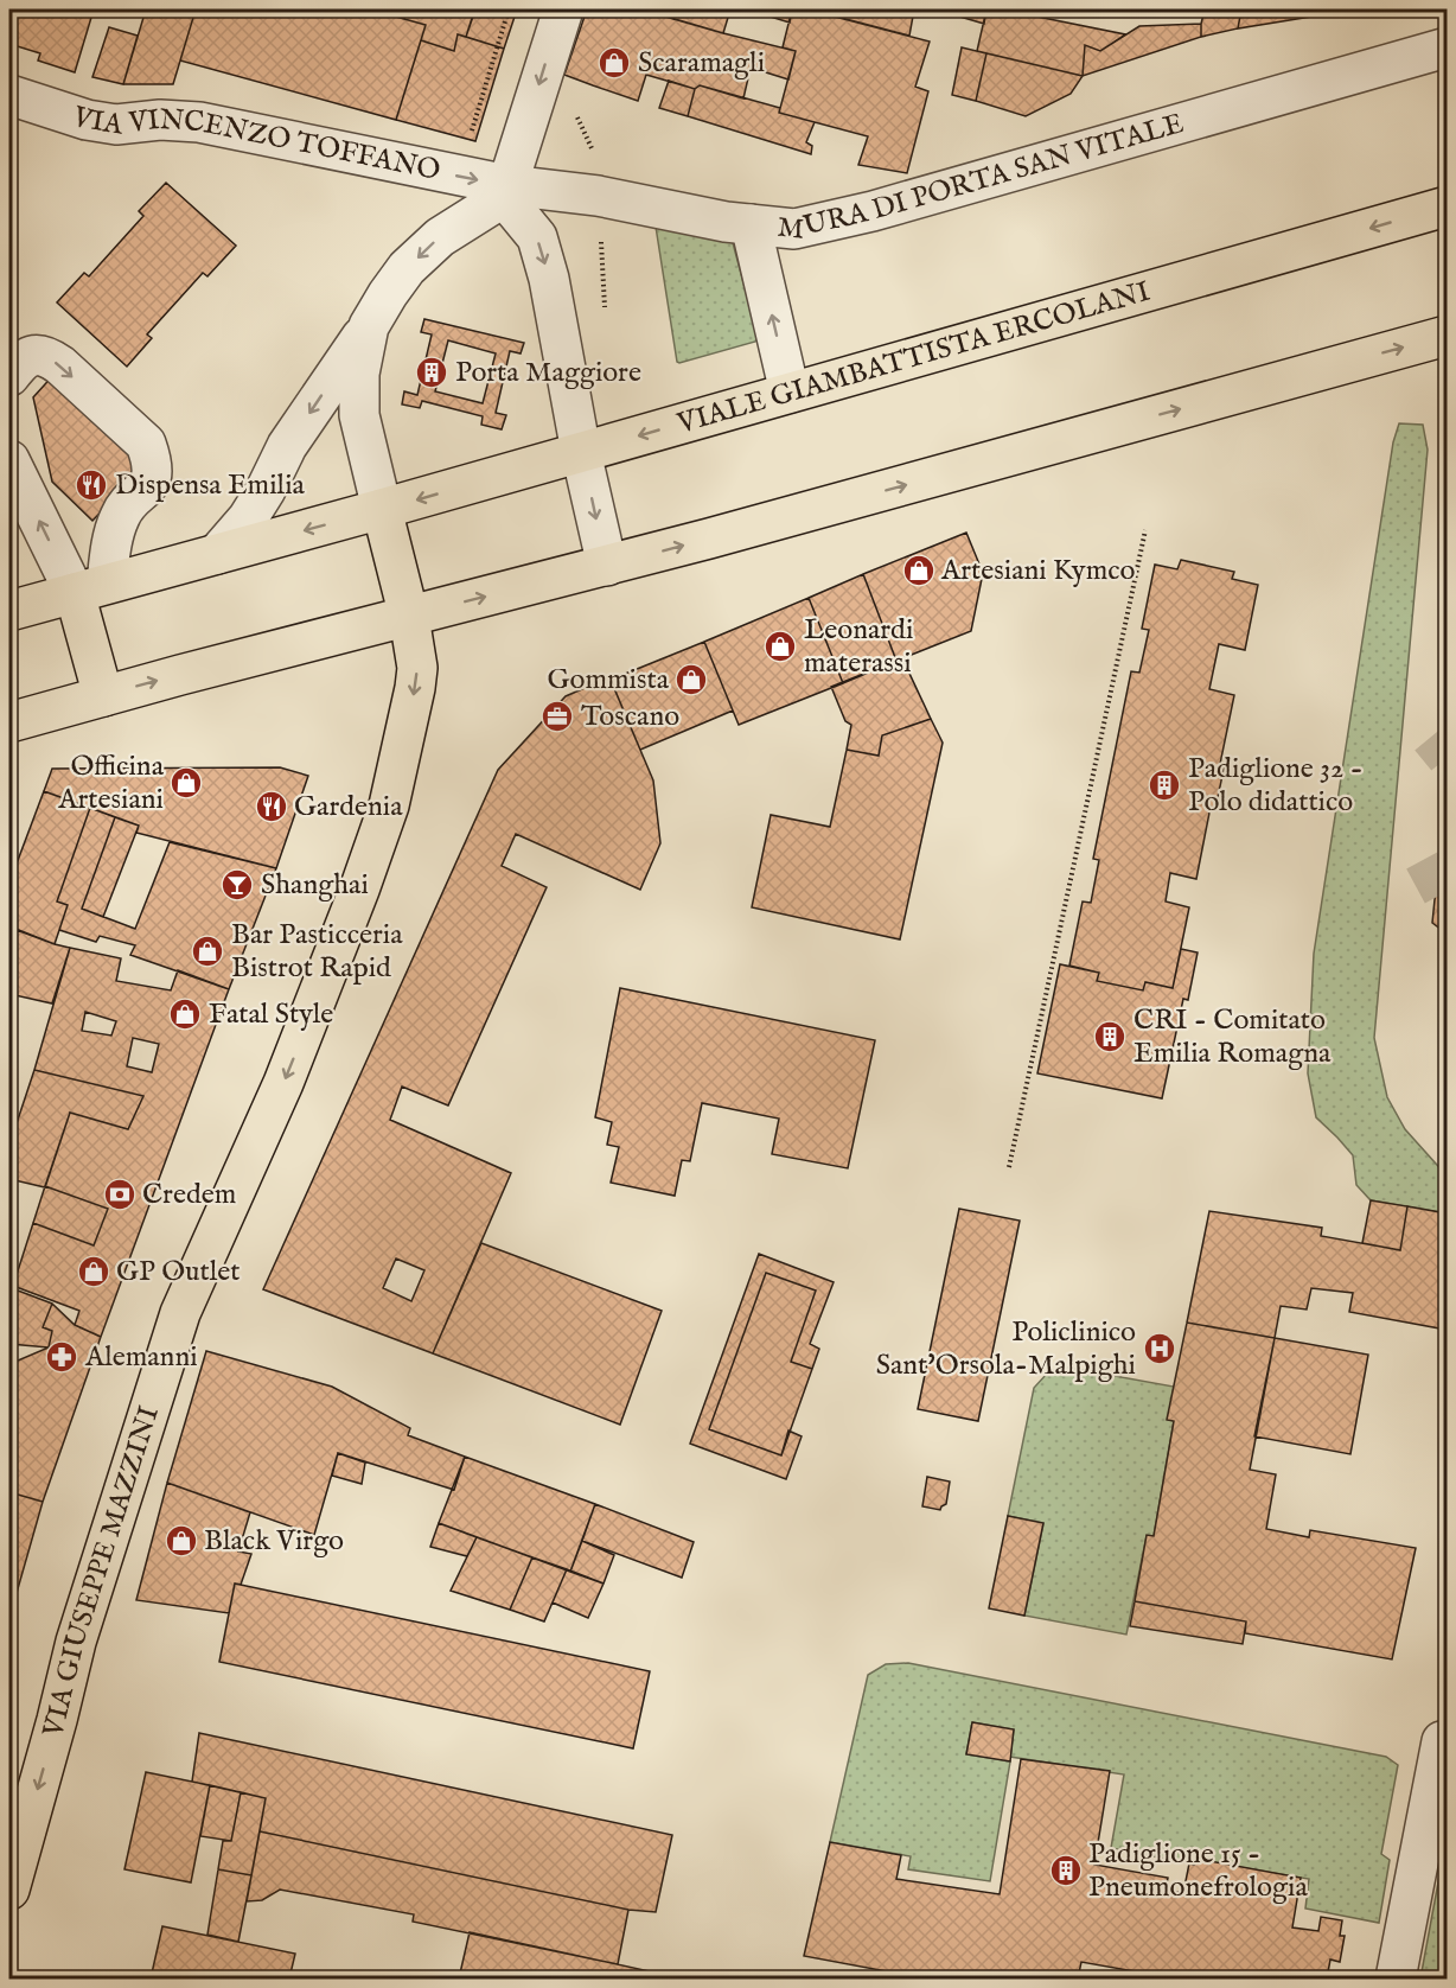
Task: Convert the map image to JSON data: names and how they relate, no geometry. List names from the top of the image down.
{
  "streets": {
    "main road": ["VIALE GIAMBATTISTA ERCOLANI", "VIA GIUSEPPE MAZZINI"],
    "street": ["VIA VINCENZO TOFFANO", "MURA DI PORTA SAN VITALE"]
  },
  "crossings": [
    ["VIA VINCENZO TOFFANO", "MURA DI PORTA SAN VITALE"],
    ["VIALE GIAMBATTISTA ERCOLANI", "VIA GIUSEPPE MAZZINI"]
  ],
  "one_way": ["VIA VINCENZO TOFFANO", "VIA GIUSEPPE MAZZINI"],
  "places": {
    "shop": [
      "Scaramagli",
      "Artesiani Kymco",
      "Leonardi materassi",
      "Gommista",
      "Officina Artesiani",
      "Bar Pasticceria Bistrot Rapid",
      "Fatal Style",
      "GP Outlet",
      "Black Virgo"
    ],
    "building": [
      "Porta Maggiore",
      "Padiglione 32 - Polo didattico",
      "CRI - Comitato Emilia Romagna",
      "Padiglione 15 - Pneumonefrologia"
    ],
    "restaurant": ["Dispensa Emilia", "Gardenia"],
    "office": ["Toscano"],
    "bar": ["Shanghai"],
    "bank": ["Credem"],
    "hospital": ["Policlinico Sant'Orsola-Malpighi"],
    "pharmacy": ["Alemanni"]
  }
}
